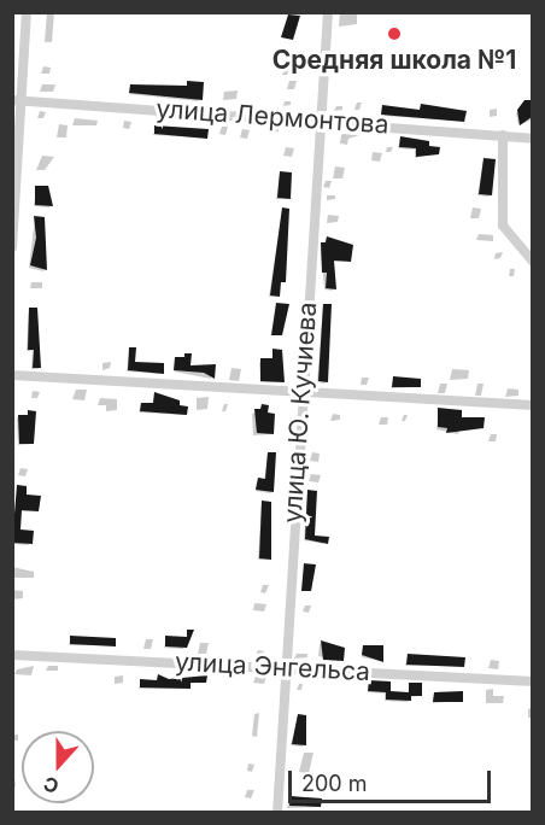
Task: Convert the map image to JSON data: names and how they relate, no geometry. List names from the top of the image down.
{
  "streets": {
    "street": ["улица Лермонтова", "улица Ю. Кучиева", "улица Энгельса"]
  },
  "crossings": [
    ["улица Лермонтова", "улица Ю. Кучиева"],
    ["улица Ю. Кучиева", "улица Энгельса"]
  ],
  "places": ["Средняя школа №1"],
  "scale_bar": "200 m",
  "north": "bottom"
}
